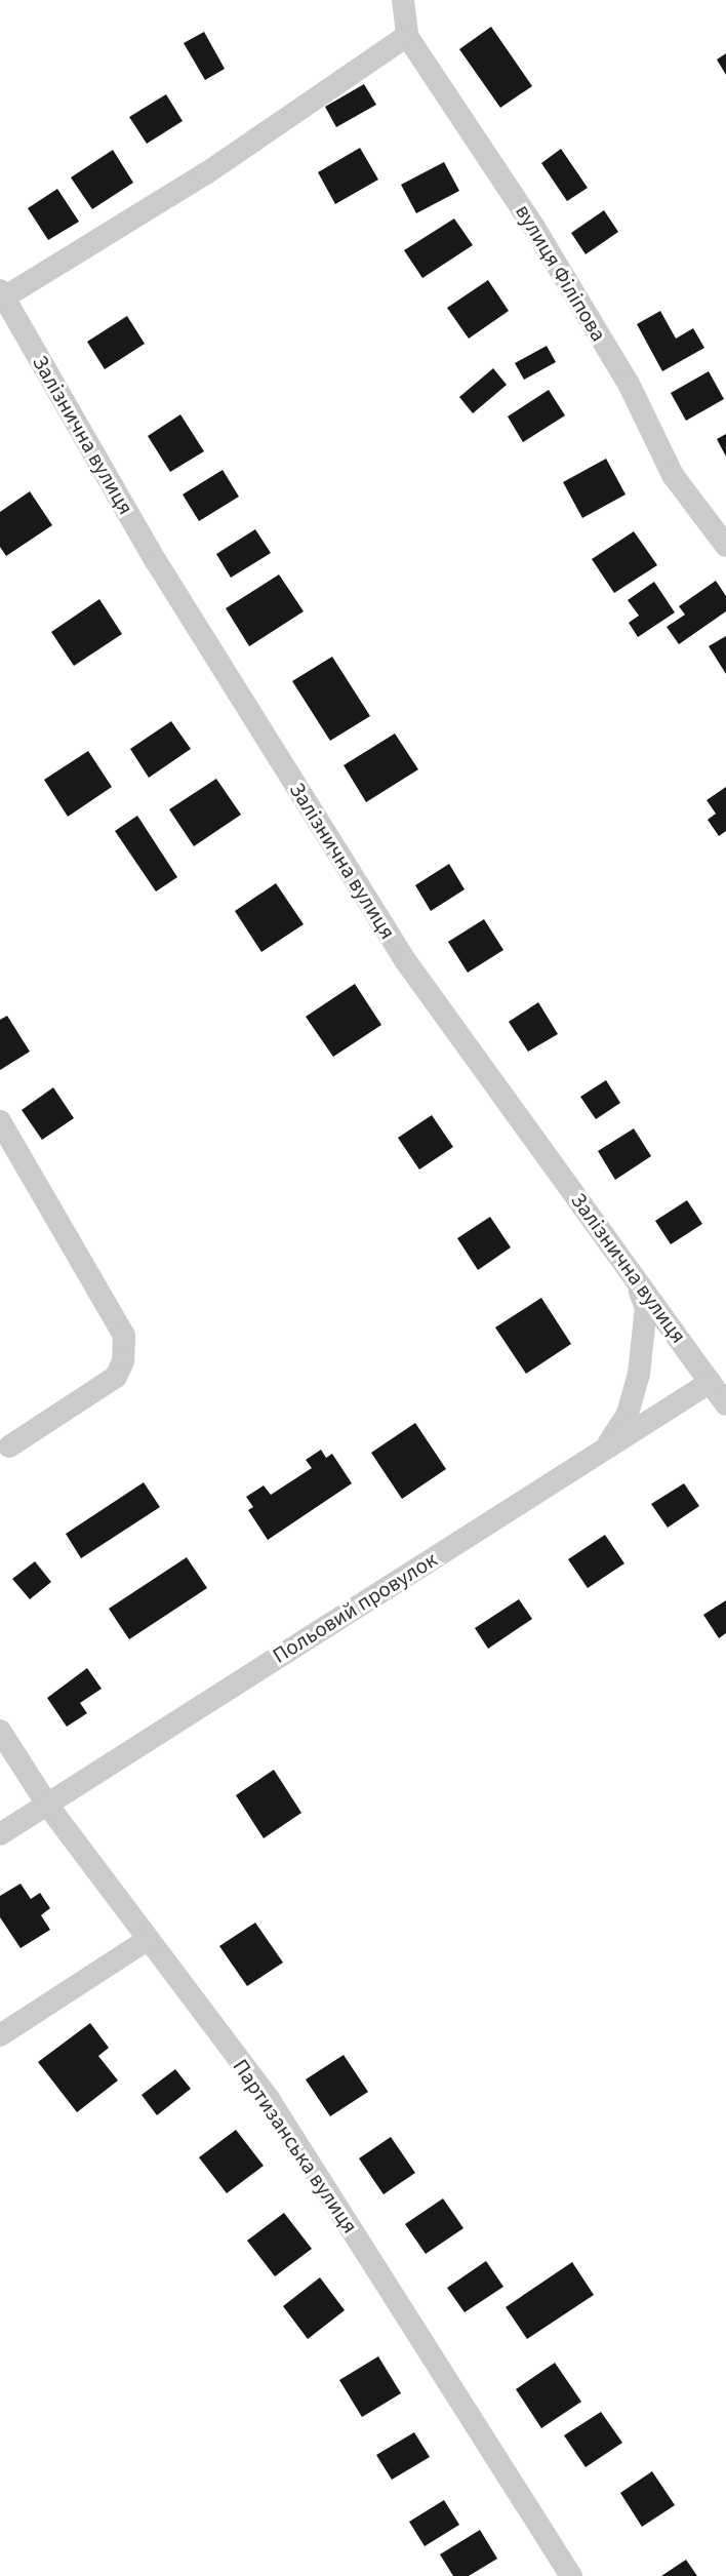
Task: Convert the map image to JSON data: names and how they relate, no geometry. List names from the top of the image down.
{
  "streets": {
    "street": [
      "вулиця Філіпова",
      "Залізнична вулиця",
      "Польовий провулок",
      "Партизанська вулиця"
    ]
  },
  "crossings": [
    ["Залізнична вулиця", "Польовий провулок"],
    ["Польовий провулок", "Партизанська вулиця"]
  ]
}
